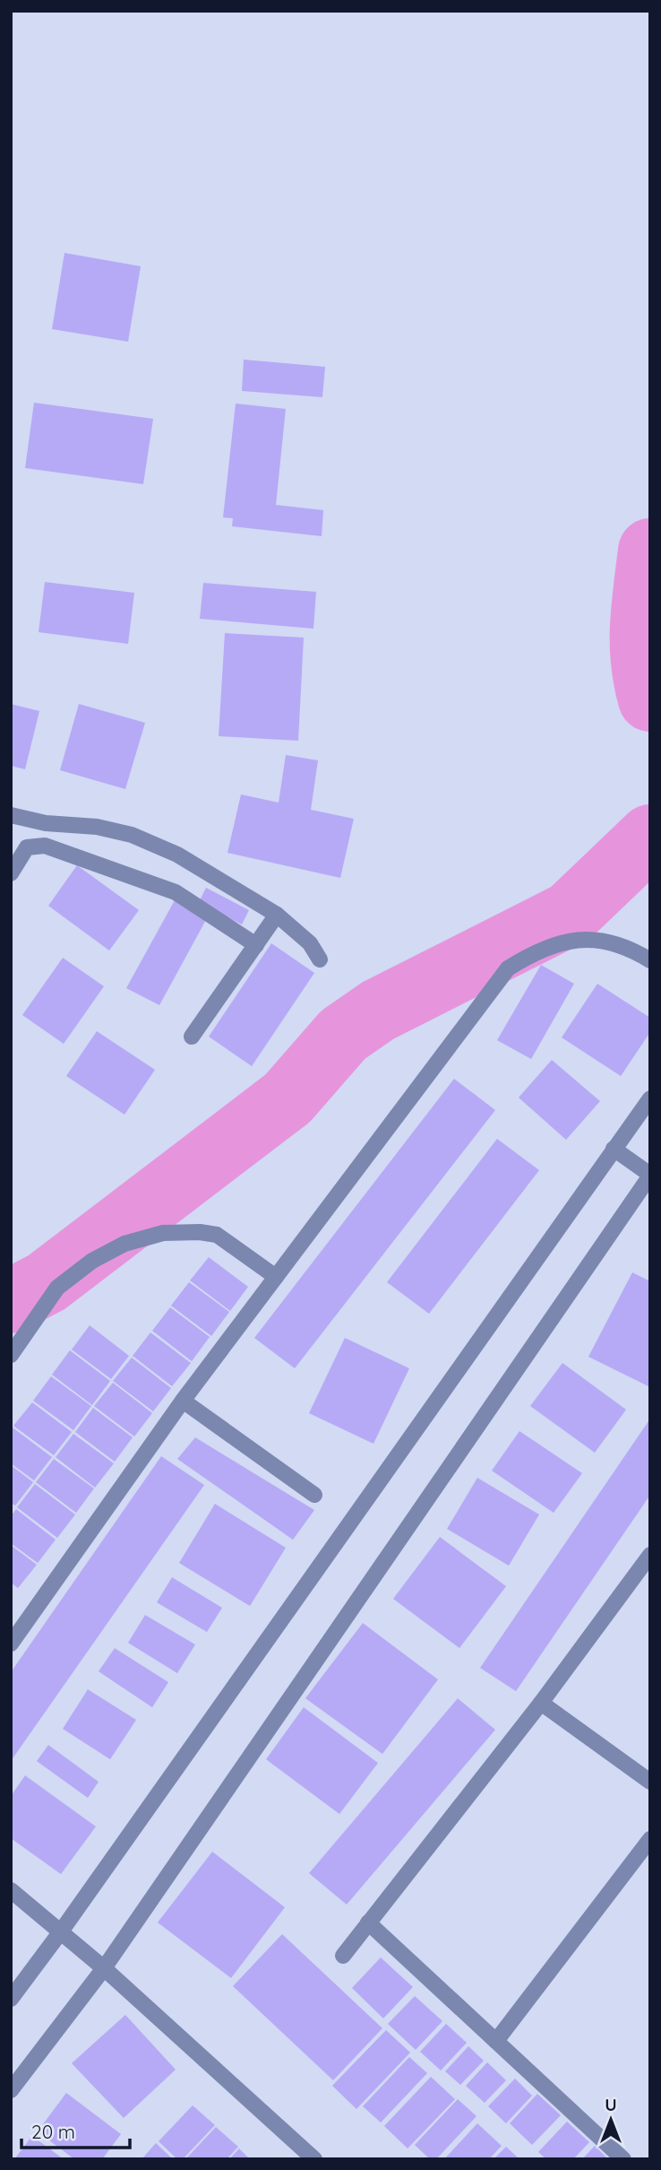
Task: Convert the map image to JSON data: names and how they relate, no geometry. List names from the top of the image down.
{
  "scale_bar": "20 m",
  "north": "top"
}
